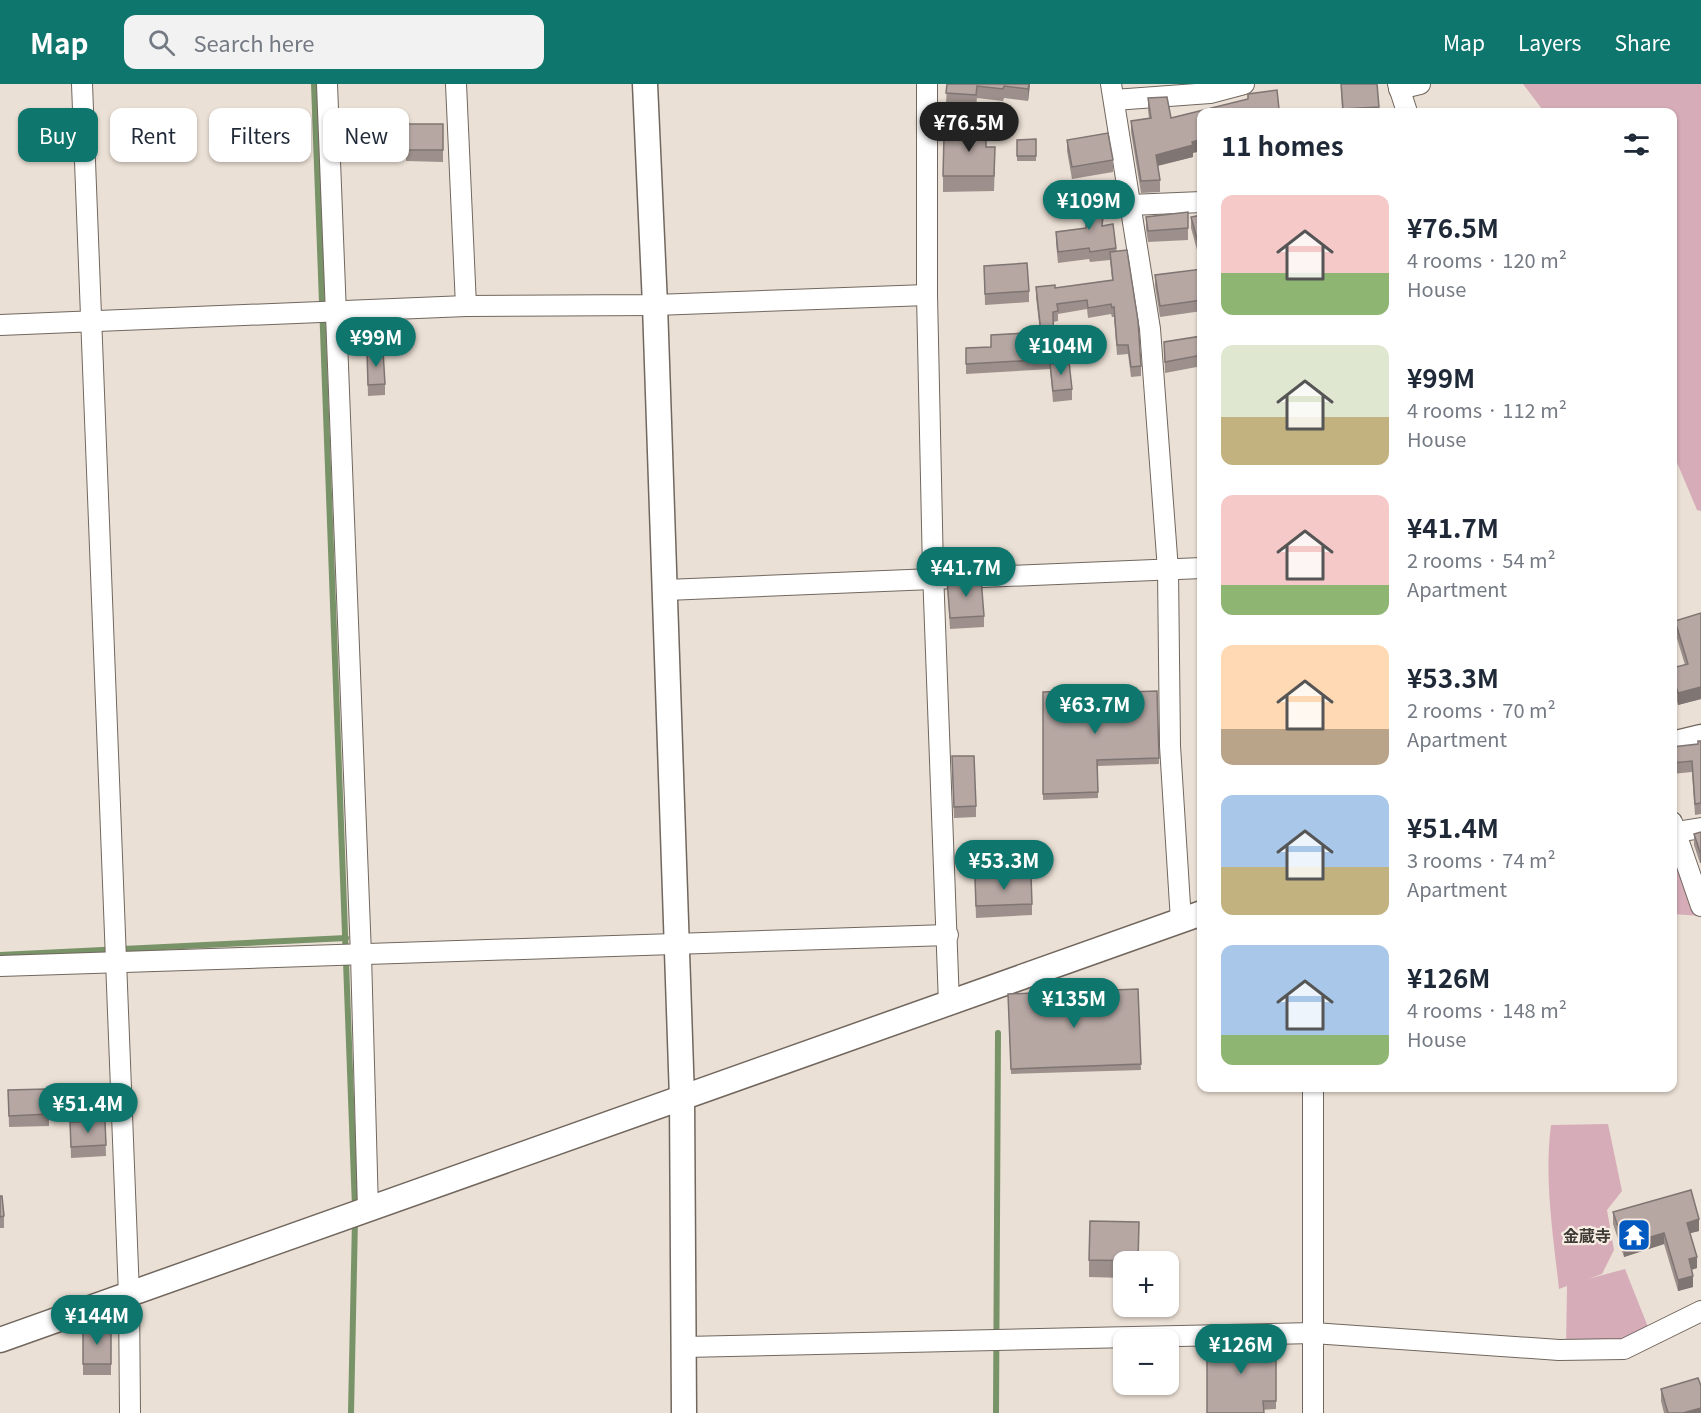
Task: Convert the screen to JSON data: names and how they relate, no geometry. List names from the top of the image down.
{
  "places": {
    "temple": ["金蔵寺"]
  },
  "page": {
    "header": "Map",
    "search": "Search here",
    "nav": ["Map", "Layers", "Share"],
    "price": [
      "¥76.5M",
      "¥109M",
      "¥99M",
      "¥104M",
      "¥41.7M",
      "¥63.7M",
      "¥53.3M",
      "¥135M",
      "¥51.4M",
      "¥144M",
      "¥126M"
    ],
    "chip": [
      "Buy",
      "Rent",
      "Filters",
      "New"
    ],
    "heading": "11 homes",
    "list": [
      {
        "name": "¥76.5M",
        "note": "4 rooms · 120 m² · House"
      },
      {
        "name": "¥99M",
        "note": "4 rooms · 112 m² · House"
      },
      {
        "name": "¥41.7M",
        "note": "2 rooms · 54 m² · Apartment"
      },
      {
        "name": "¥53.3M",
        "note": "2 rooms · 70 m² · Apartment"
      },
      {
        "name": "¥51.4M",
        "note": "3 rooms · 74 m² · Apartment"
      },
      {
        "name": "¥126M",
        "note": "4 rooms · 148 m² · House"
      }
    ],
    "map_buttons": ["+", "−"]
  }
}
